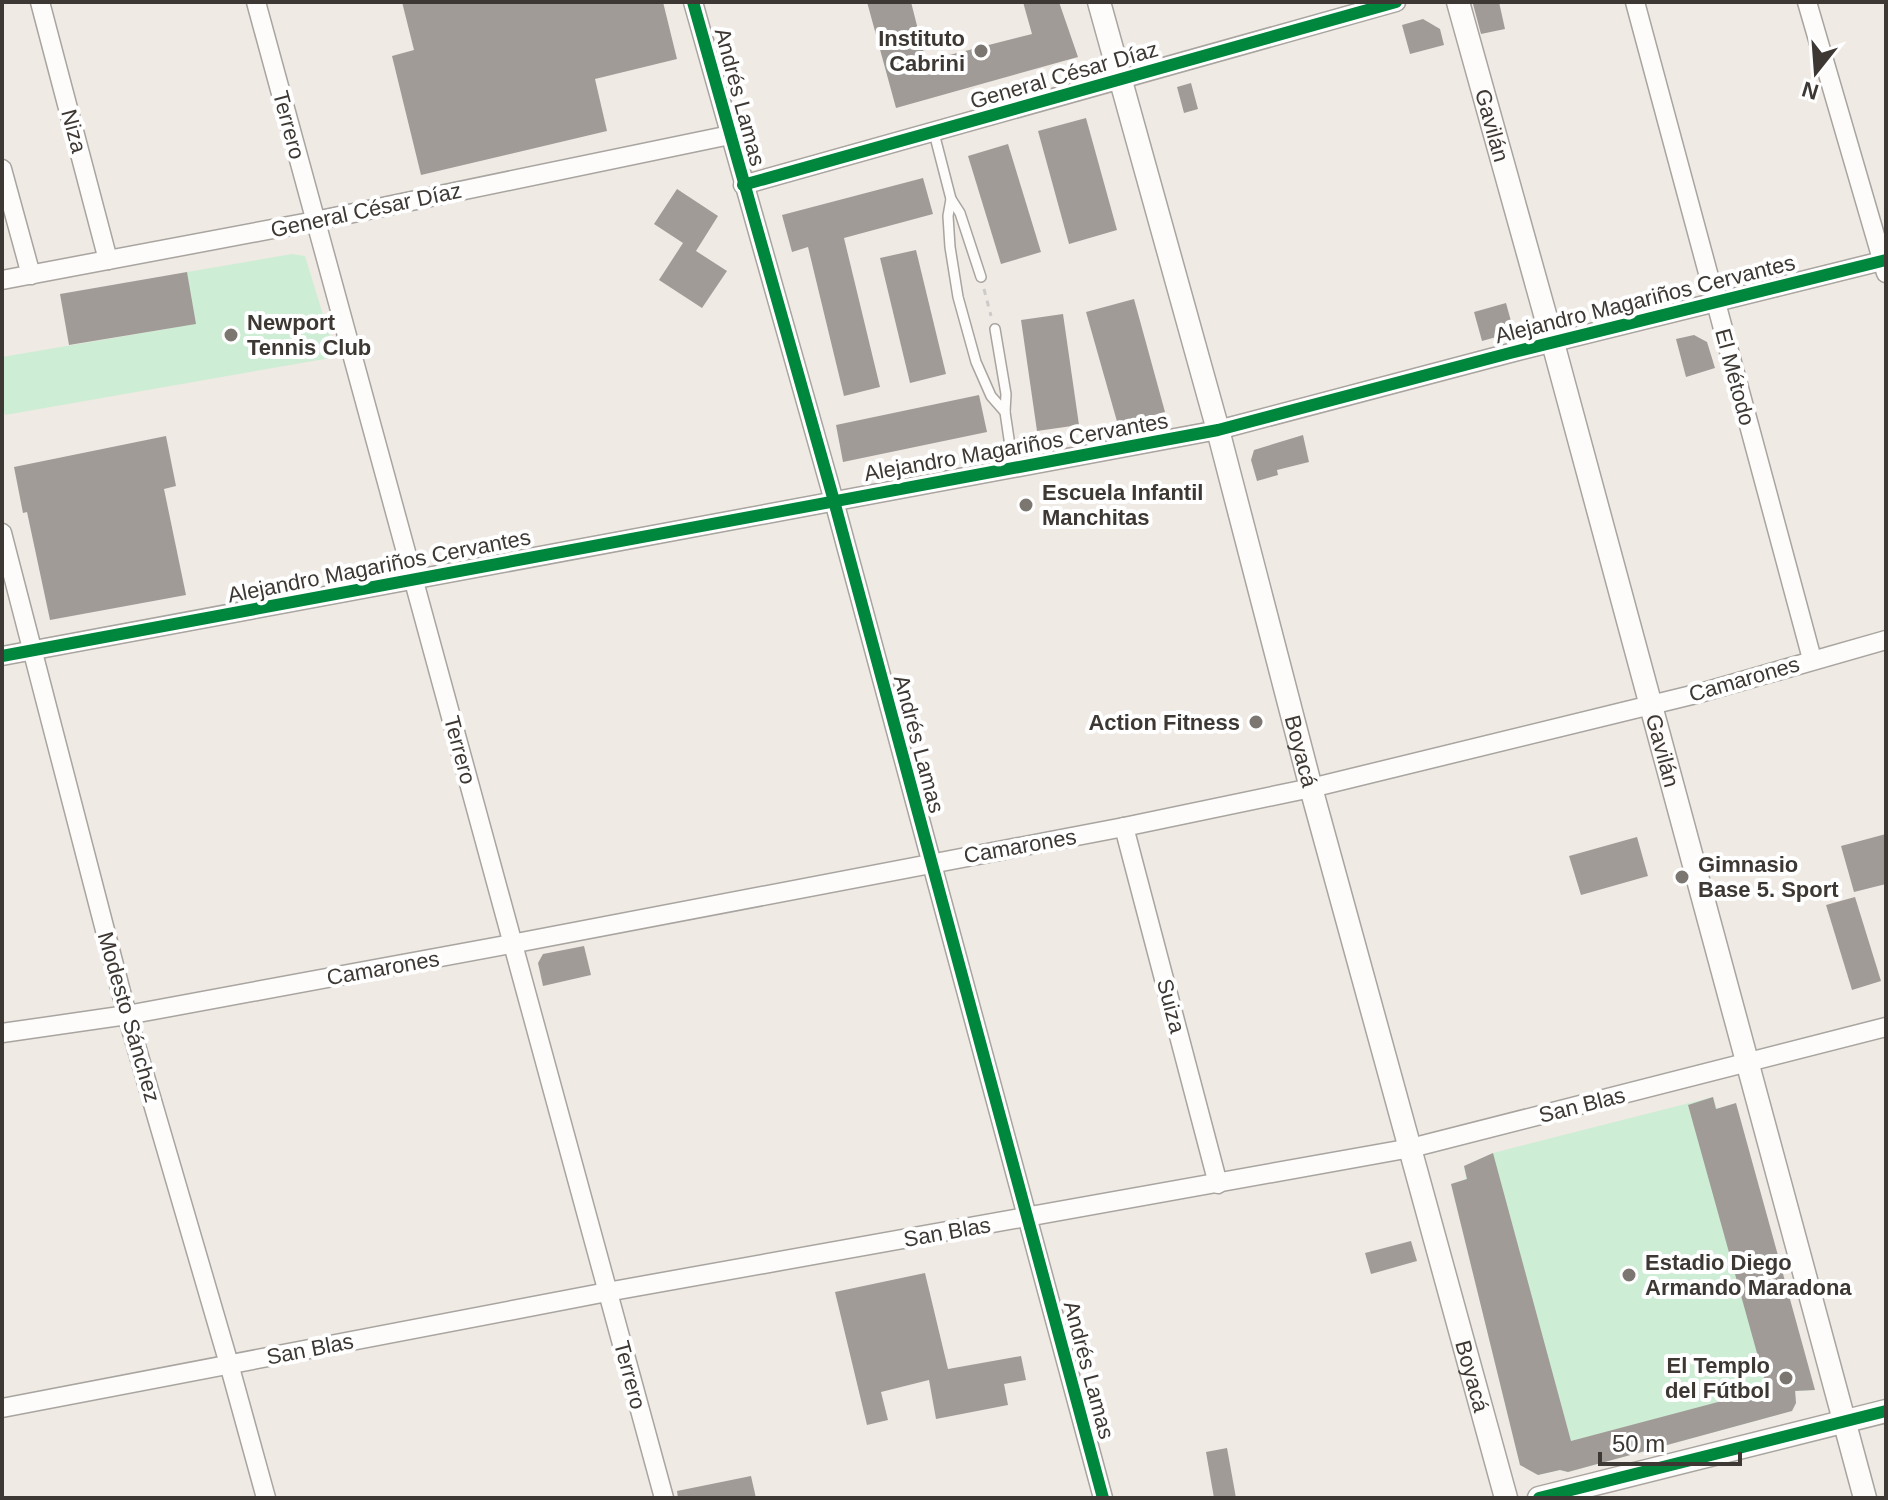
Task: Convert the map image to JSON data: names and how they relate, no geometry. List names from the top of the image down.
{
  "streets": {
    "street": [
      "General César Díaz",
      "Andrés Lamas",
      "Terrero",
      "Gavilán",
      "Niza",
      "Alejandro Magariños Cervantes",
      "El Método",
      "Camarones",
      "Boyacá",
      "Suiza",
      "Modesto Sánchez",
      "San Blas"
    ]
  },
  "crossings": [
    ["General César Díaz", "Andrés Lamas"],
    ["General César Díaz", "Terrero"],
    ["General César Díaz", "Niza"],
    ["General César Díaz", "Boyacá"],
    ["Andrés Lamas", "Alejandro Magariños Cervantes"],
    ["Andrés Lamas", "Camarones"],
    ["Andrés Lamas", "San Blas"],
    ["Terrero", "Alejandro Magariños Cervantes"],
    ["Terrero", "Camarones"],
    ["Terrero", "San Blas"],
    ["Gavilán", "Alejandro Magariños Cervantes"],
    ["Gavilán", "Camarones"],
    ["Gavilán", "San Blas"],
    ["Alejandro Magariños Cervantes", "El Método"],
    ["Alejandro Magariños Cervantes", "Boyacá"],
    ["Alejandro Magariños Cervantes", "Modesto Sánchez"],
    ["El Método", "Camarones"],
    ["Camarones", "Boyacá"],
    ["Camarones", "Suiza"],
    ["Camarones", "Modesto Sánchez"],
    ["Boyacá", "San Blas"],
    ["Suiza", "San Blas"],
    ["Modesto Sánchez", "San Blas"]
  ],
  "places": [
    "Instituto Cabrini",
    "Newport Tennis Club",
    "Escuela Infantil Manchitas",
    "Action Fitness",
    "Gimnasio Base 5. Sport",
    "Estadio Diego Armando Maradona",
    "El Templo del Fútbol"
  ],
  "scale_bar": "50 m",
  "north": "bottom"
}
